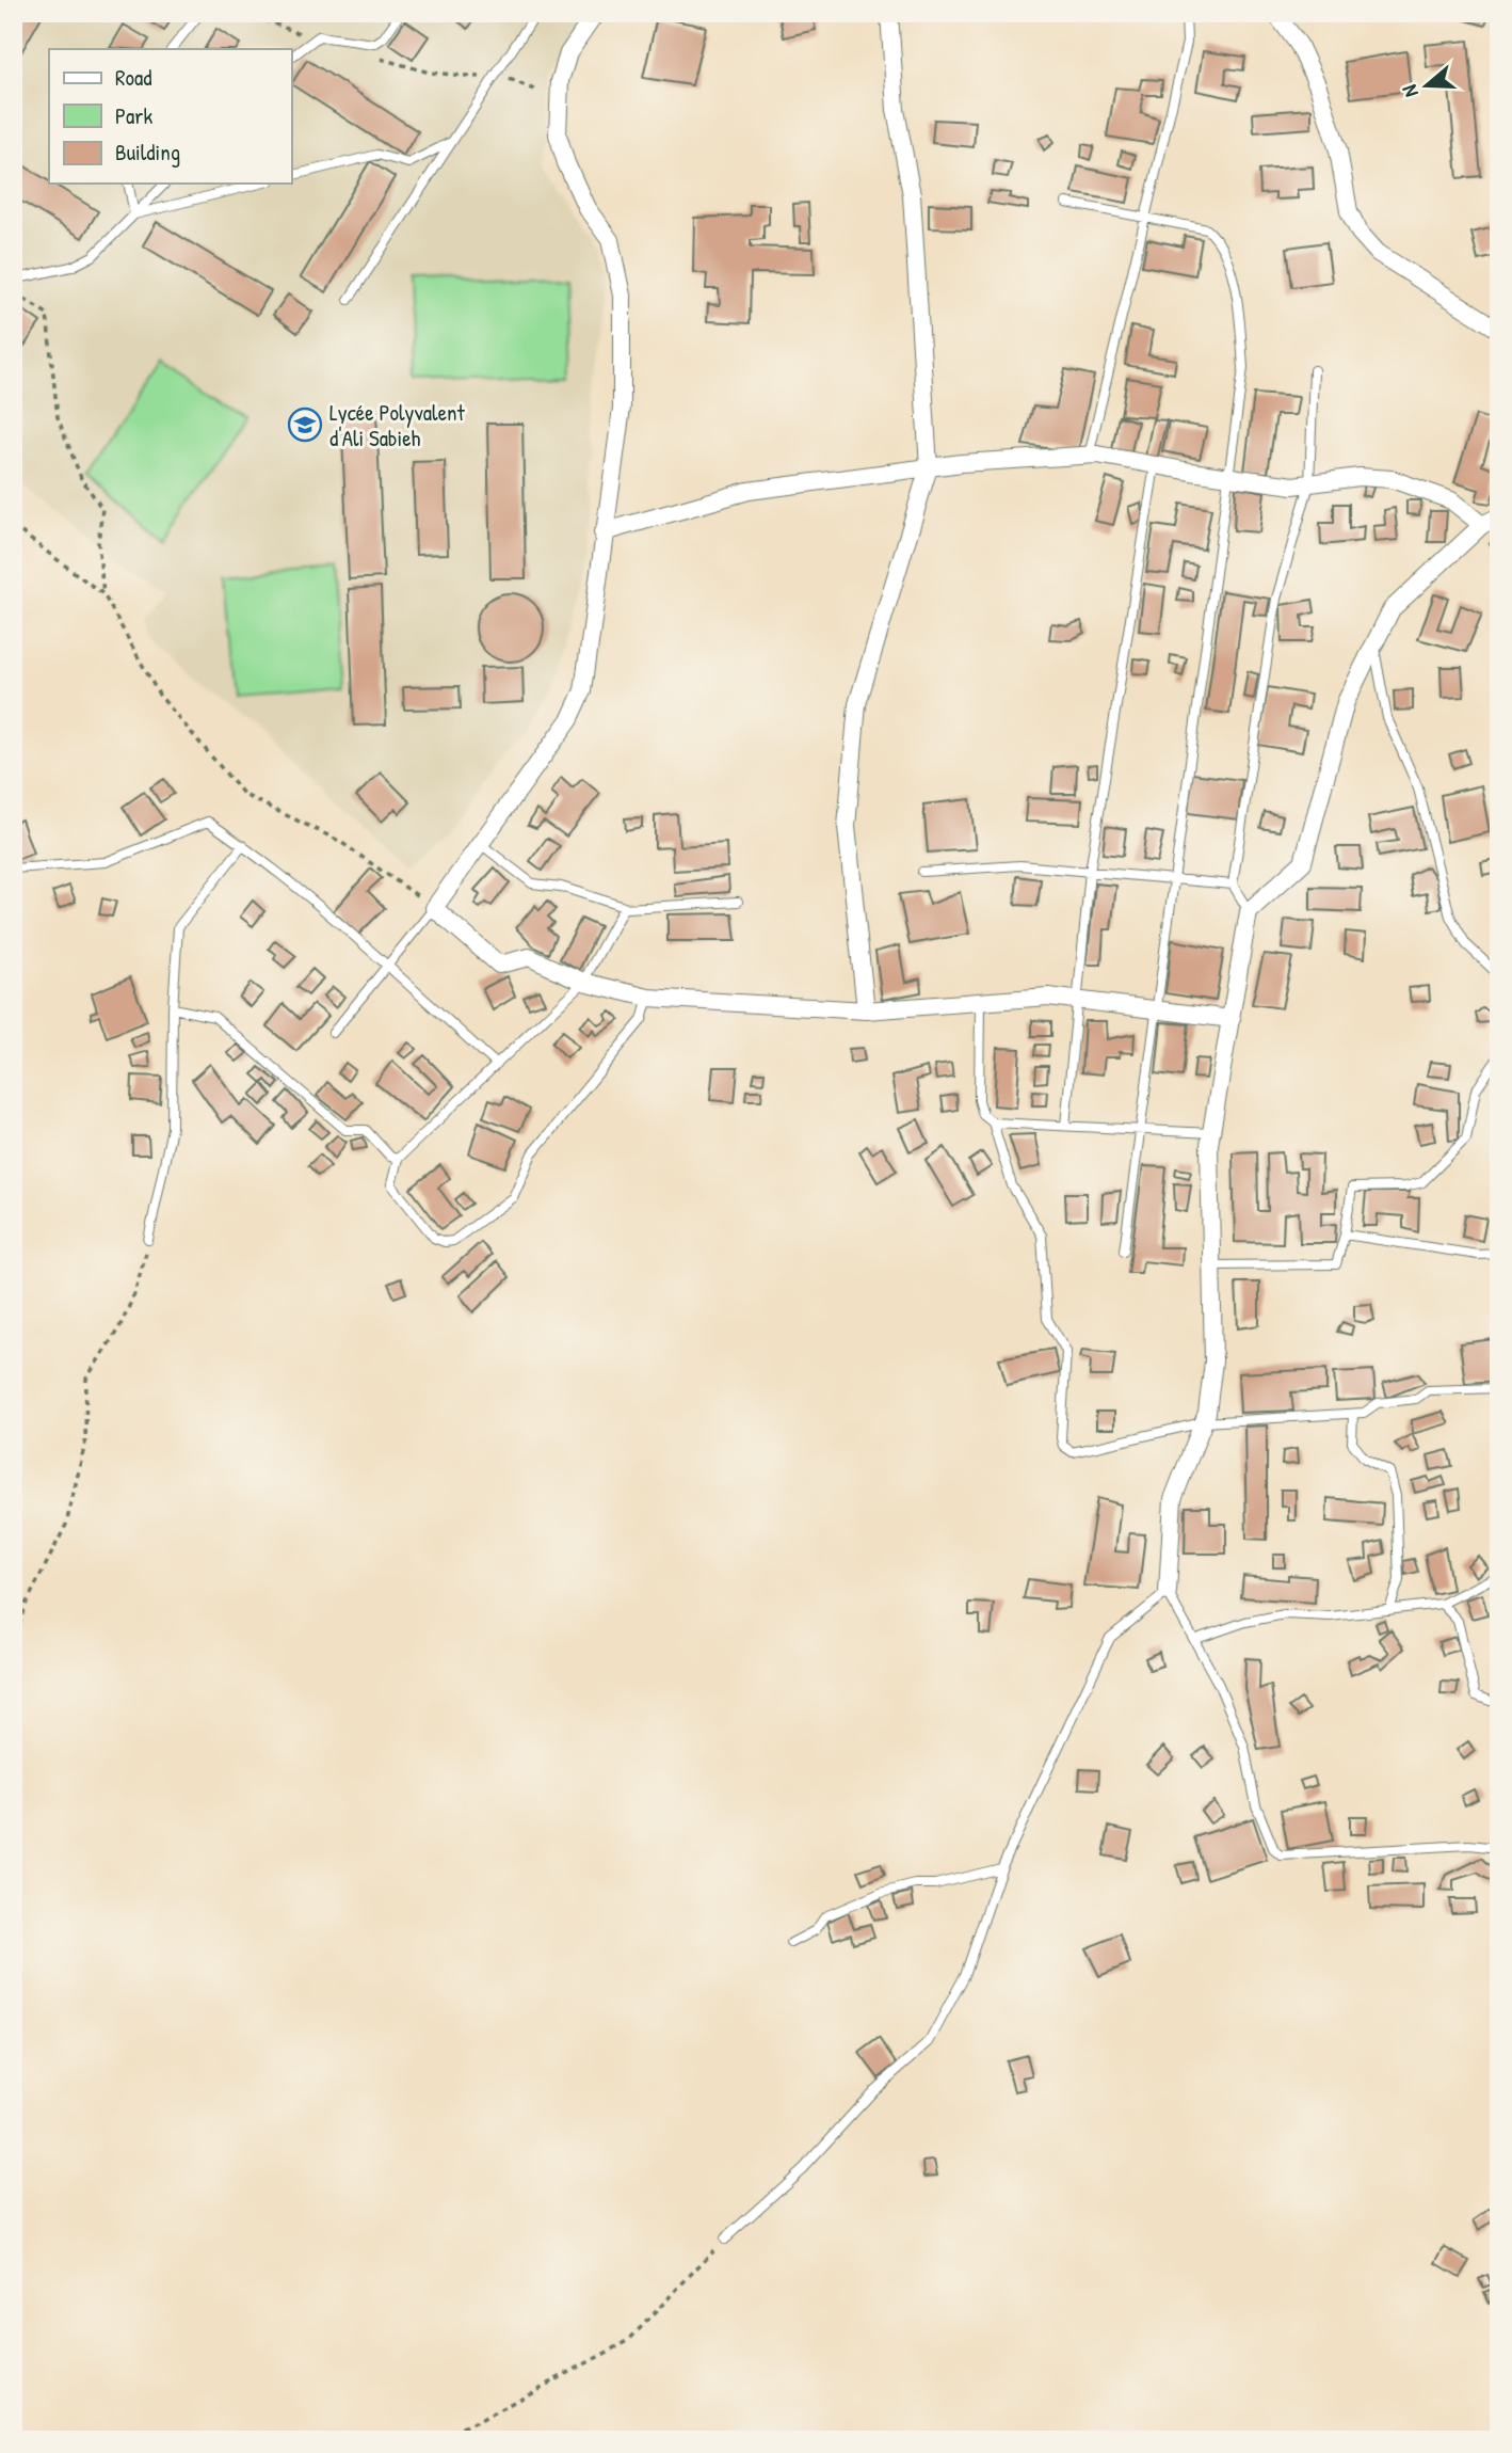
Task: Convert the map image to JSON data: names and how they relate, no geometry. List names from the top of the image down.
{
  "places": {
    "school or university": ["Lycée Polyvalent d'Ali Sabieh"]
  },
  "legend": ["Road", "Park", "Building"],
  "north": "left"
}
